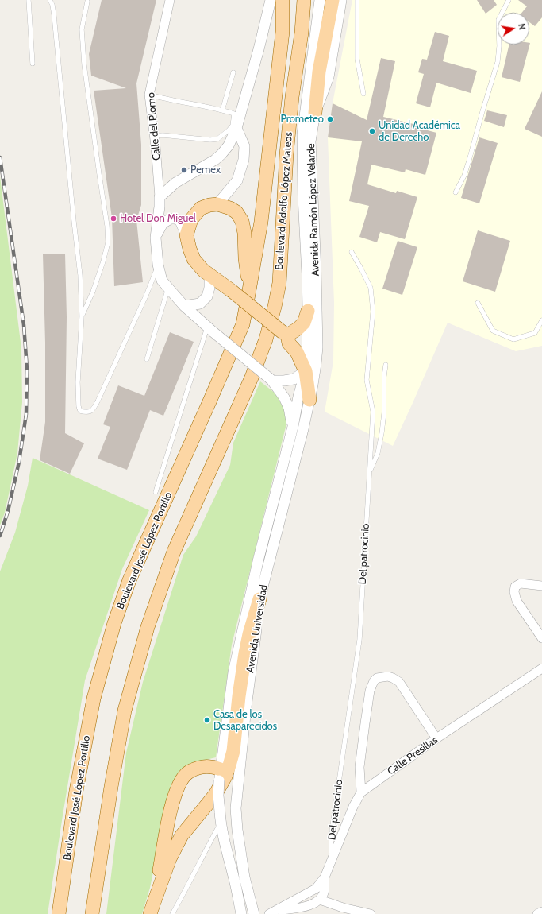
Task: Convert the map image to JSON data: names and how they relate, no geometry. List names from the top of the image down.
{
  "streets": {
    "main road": ["Boulevard Adolfo López Mateos", "Boulevard José López Portillo"],
    "street": [
      "Calle del Plomo",
      "Avenida Ramón López Velarde",
      "Avenida Universidad",
      "Calle Presillas"
    ],
    "lane": ["Del patrocinio"]
  },
  "crossings": [
    ["Boulevard Adolfo López Mateos", "Boulevard José López Portillo"],
    ["Avenida Ramón López Velarde", "Avenida Universidad"],
    ["Del patrocinio", "Calle Presillas"]
  ],
  "places": [
    "Prometeo",
    "Unidad Académica de Derecho",
    "Pemex",
    "Hotel Don Miguel",
    "Casa de los Desaparecidos"
  ],
  "north": "right"
}
